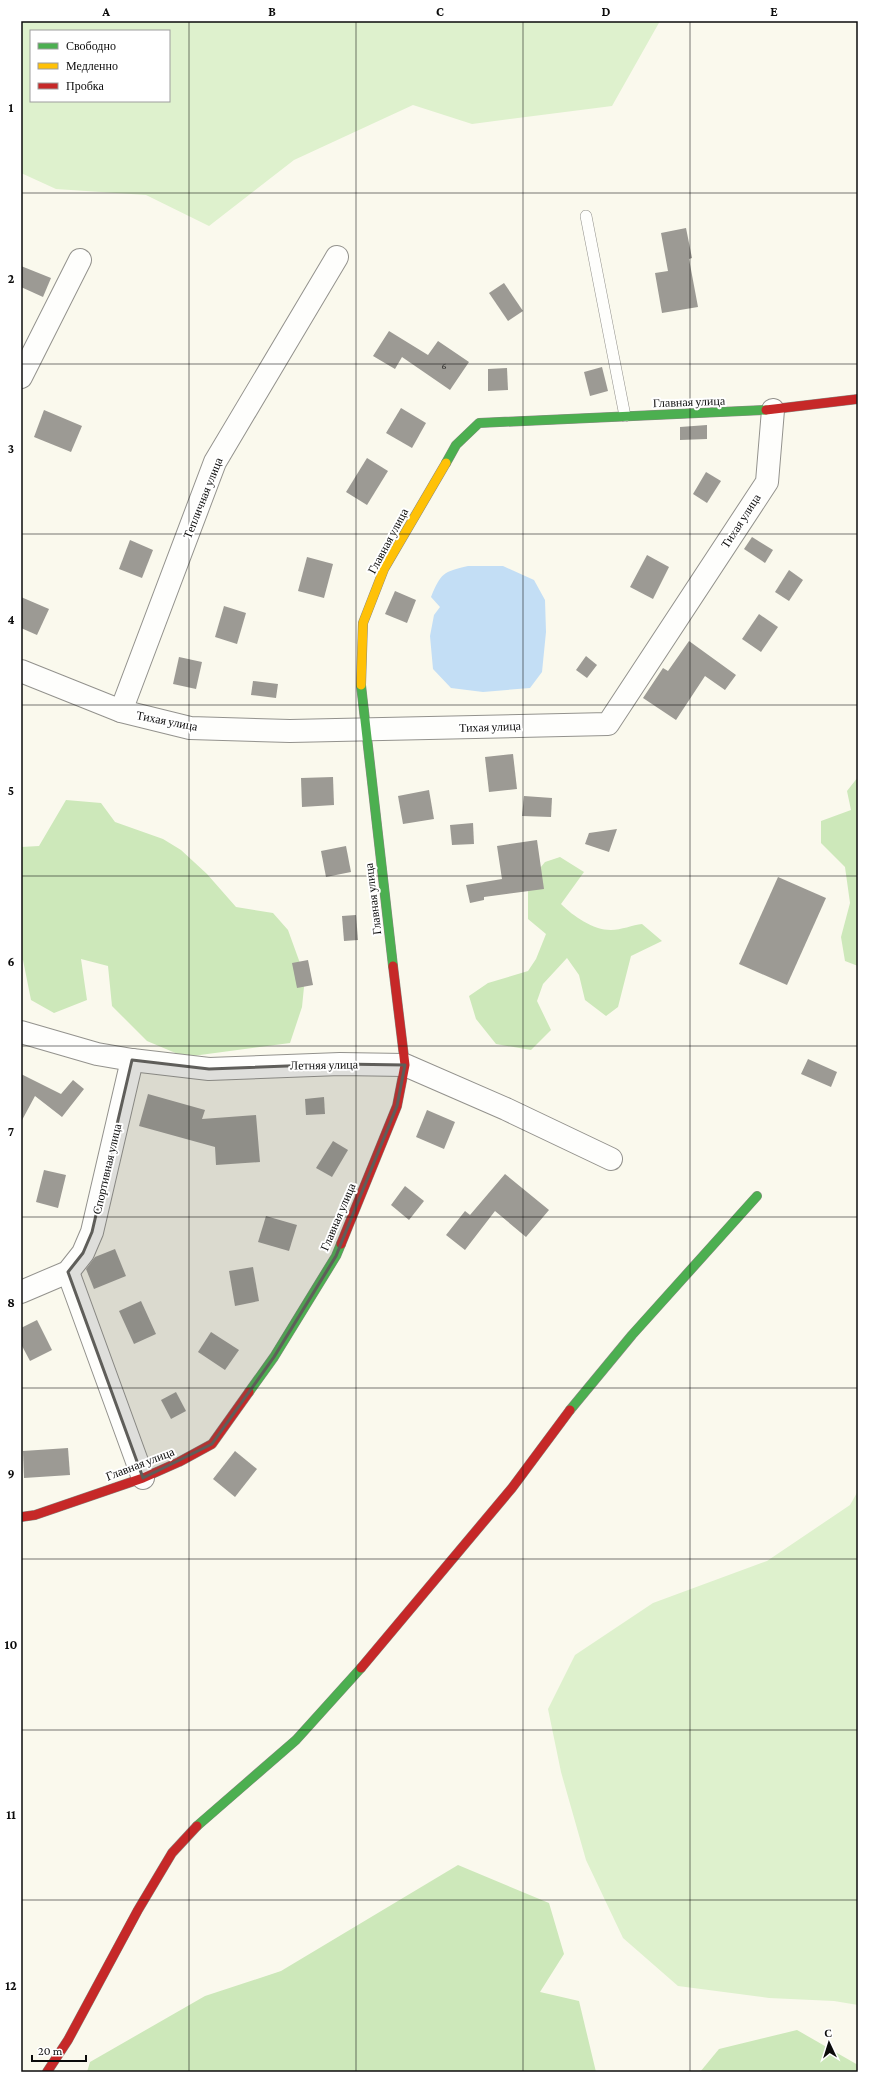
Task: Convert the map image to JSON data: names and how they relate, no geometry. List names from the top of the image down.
{
  "streets": {
    "street": [
      "Главная улица",
      "Тепличная улица",
      "Тихая улица",
      "Летняя улица",
      "Спортивная улица"
    ]
  },
  "crossings": [
    ["Главная улица", "Тихая улица"],
    ["Главная улица", "Летняя улица"],
    ["Тепличная улица", "Тихая улица"],
    ["Летняя улица", "Спортивная улица"]
  ],
  "house_numbers": ["6"],
  "legend": ["Свободно", "Медленно", "Пробка"],
  "scale_bar": "20 m",
  "north": "top",
  "grid": {
    "columns": [
      "A",
      "B",
      "C",
      "D",
      "E"
    ],
    "rows": [
      "1",
      "2",
      "3",
      "4",
      "5",
      "6",
      "7",
      "8",
      "9",
      "10",
      "11",
      "12"
    ]
  }
}
